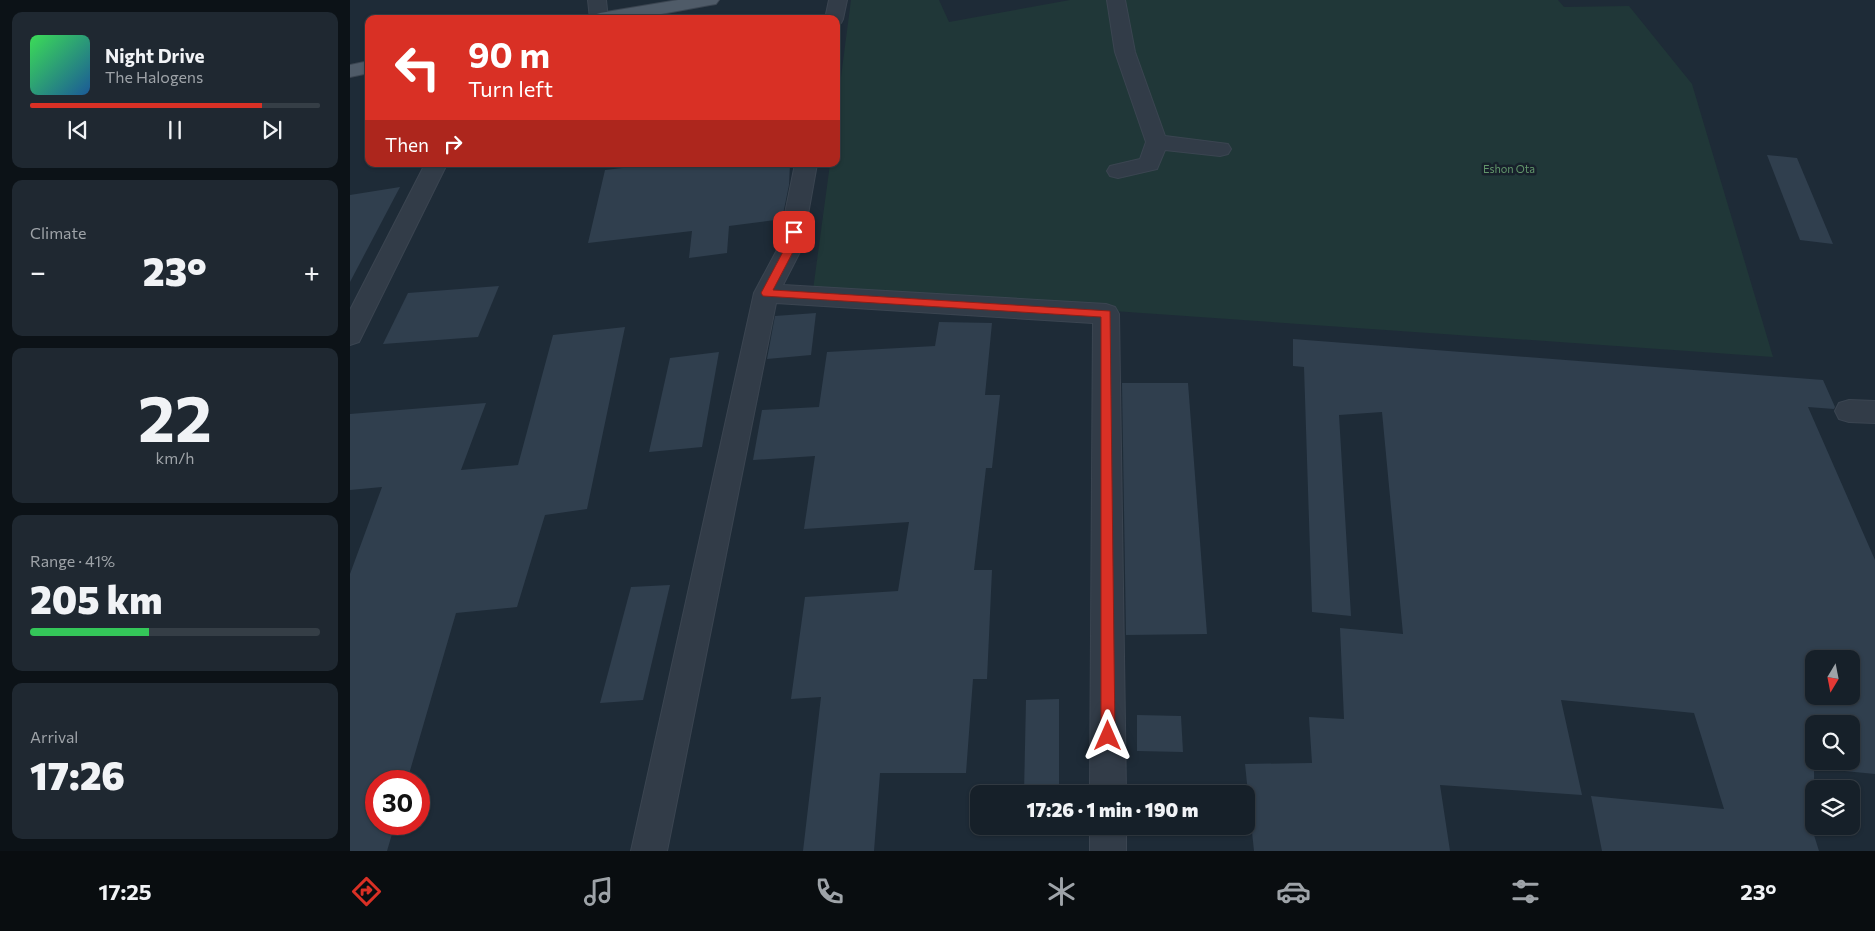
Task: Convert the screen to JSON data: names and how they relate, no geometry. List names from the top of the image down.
{
  "parks": ["Eshon Ota"],
  "north": "bottom",
  "page": {
    "turn": ["90 m", "Turn left"],
    "song": ["Night Drive", "The Halogens"],
    "then": "Then",
    "tile": [
      "Climate",
      ["22", "km/h"],
      ["Range · 41%", "205 km"],
      ["Arrival", "17:26"]
    ],
    "heat": ["−", "23°", "+"],
    "limit": "30",
    "trip": "17:26 · 1 min · 190 m",
    "tabs": ["17:25", "23°"]
  }
}
